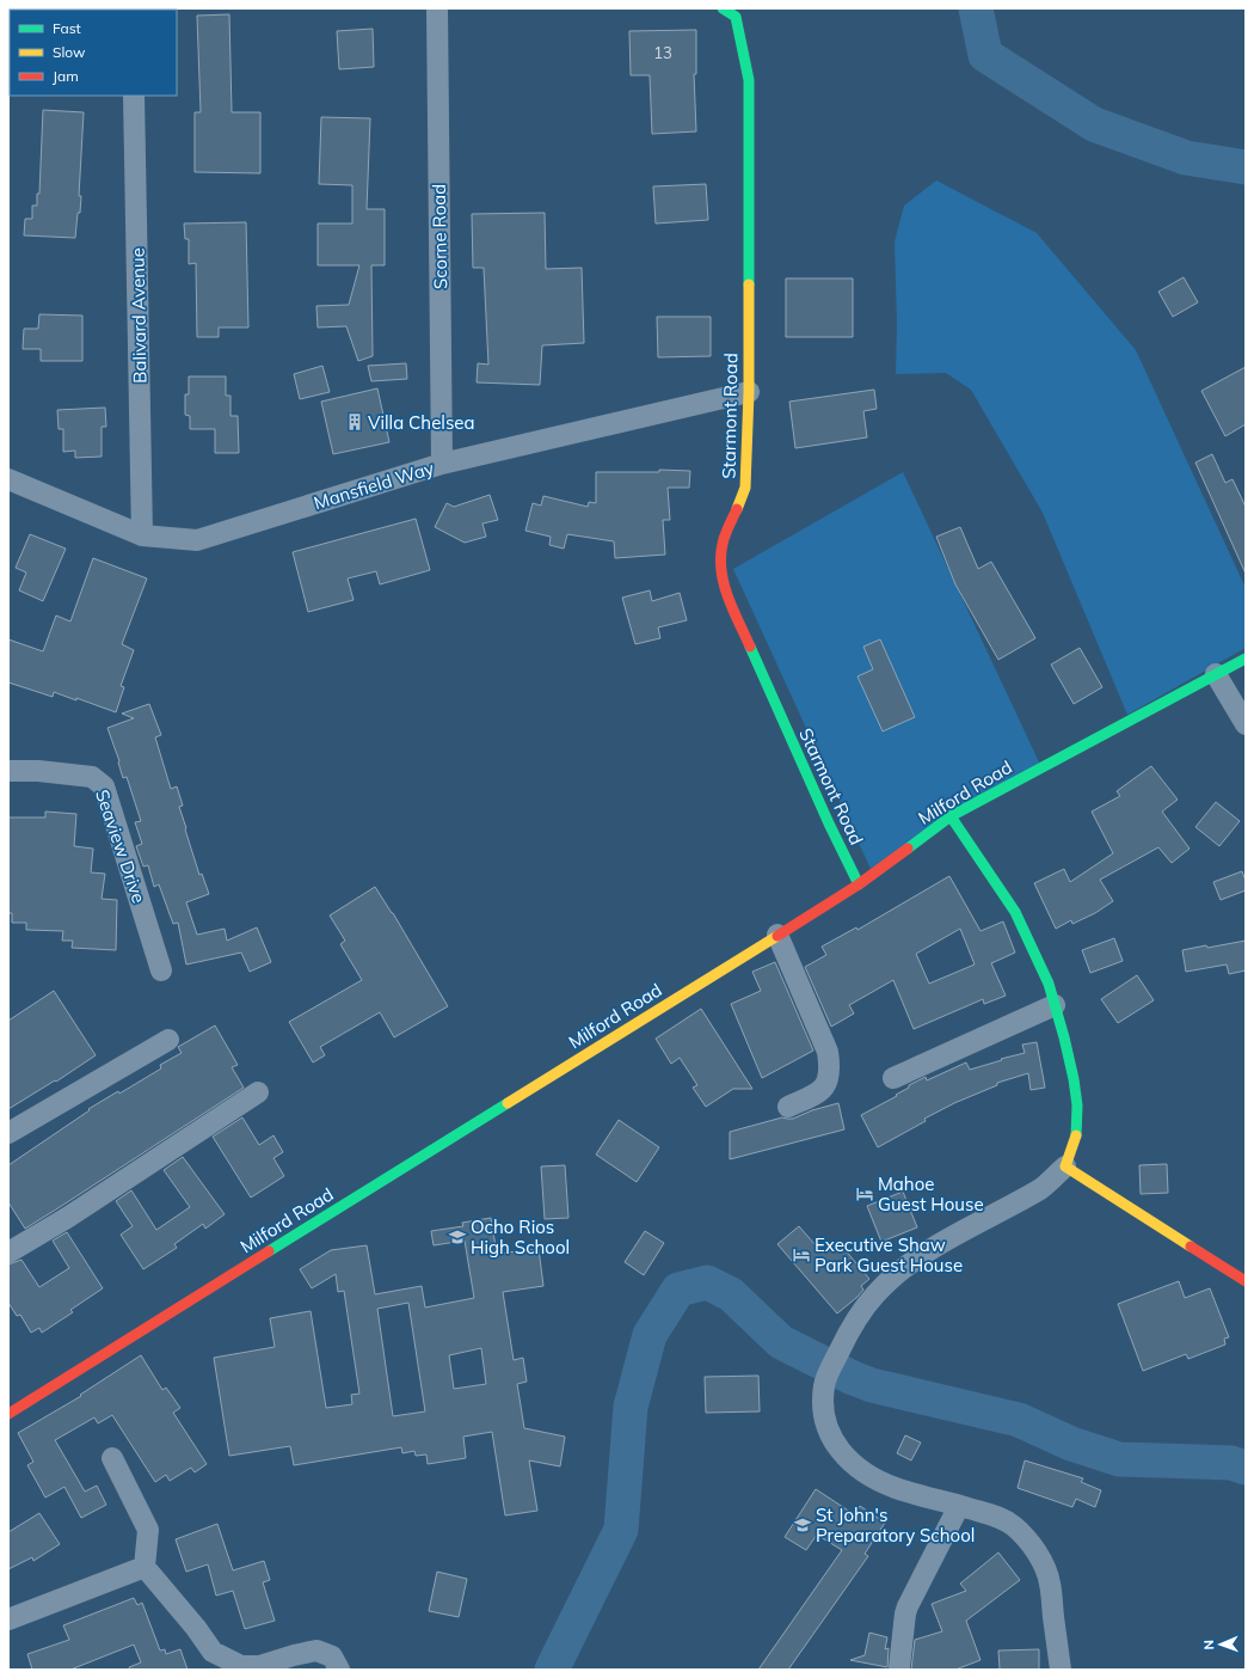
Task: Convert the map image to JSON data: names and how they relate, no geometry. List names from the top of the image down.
{
  "streets": {
    "street": [
      "Scorne Road",
      "Balivard Avenue",
      "Starmont Road",
      "Mansfield Way",
      "Milford Road",
      "Seaview Drive"
    ]
  },
  "crossings": [
    ["Scorne Road", "Mansfield Way"],
    ["Balivard Avenue", "Mansfield Way"],
    ["Starmont Road", "Mansfield Way"],
    ["Starmont Road", "Milford Road"]
  ],
  "places": {
    "building": ["Villa Chelsea"],
    "hotel": ["Mahoe Guest House", "Executive Shaw Park Guest House"],
    "school or university": ["Ocho Rios High School", "St John's Preparatory School"]
  },
  "house_numbers": ["13"],
  "legend": ["Fast", "Slow", "Jam"],
  "north": "left"
}
